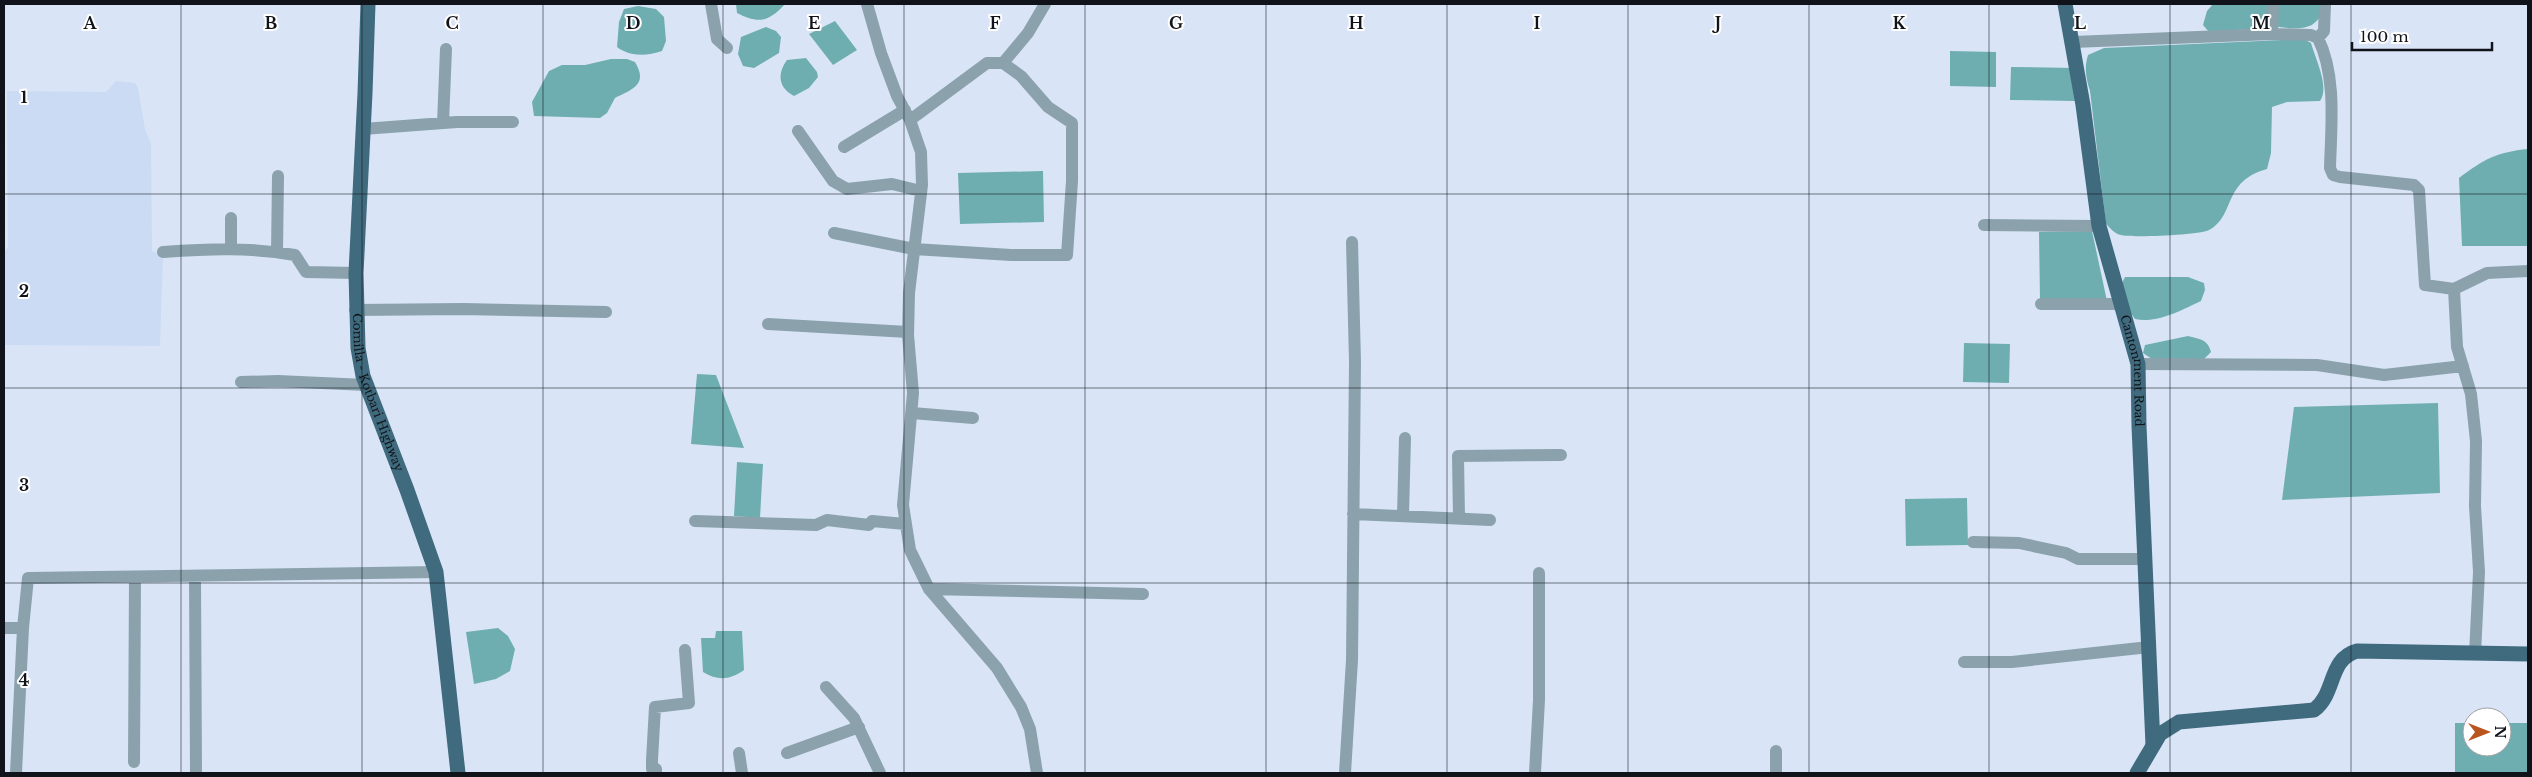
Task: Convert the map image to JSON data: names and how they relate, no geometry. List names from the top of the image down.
{
  "streets": {
    "main road": ["Cantonment Road", "Comilla - Kotbari Highway"]
  },
  "scale_bar": "100 m",
  "north": "right",
  "grid": {
    "columns": [
      "A",
      "B",
      "C",
      "D",
      "E",
      "F",
      "G",
      "H",
      "I",
      "J",
      "K",
      "L",
      "M"
    ],
    "rows": [
      "1",
      "2",
      "3",
      "4"
    ]
  }
}
